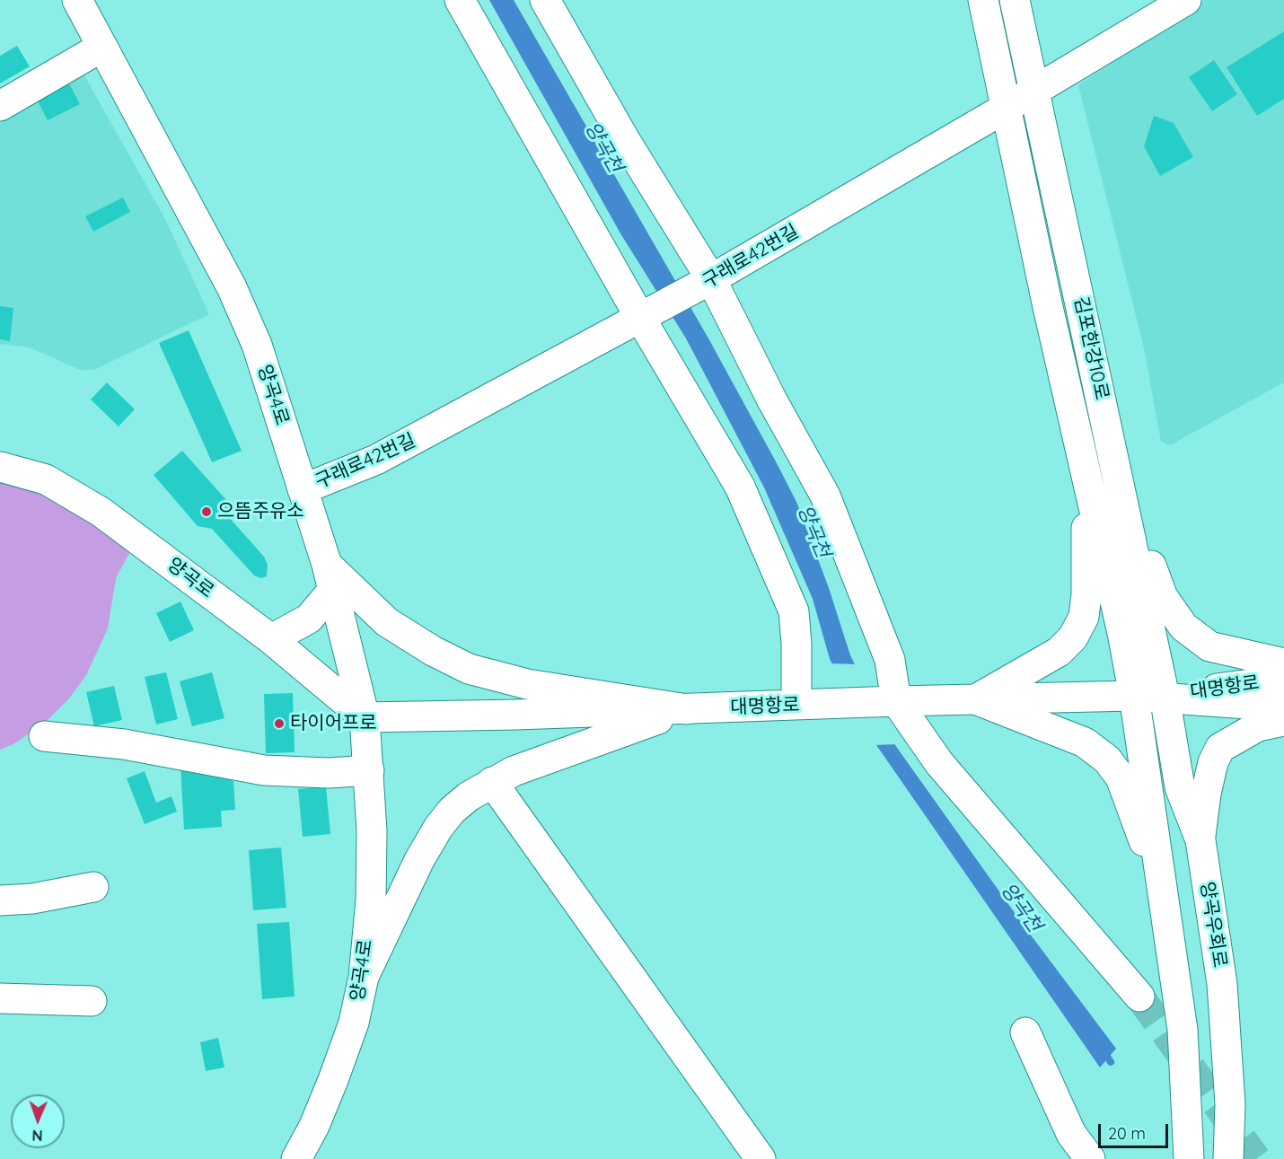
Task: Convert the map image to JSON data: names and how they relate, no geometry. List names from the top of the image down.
{
  "streets": {
    "street": [
      "구래로42번길",
      "김포한강10로",
      "양곡4로",
      "양곡로",
      "대명항로",
      "양곡우회로"
    ]
  },
  "crossings": [
    ["구래로42번길", "김포한강10로"],
    ["구래로42번길", "양곡4로"],
    ["김포한강10로", "대명항로"],
    ["김포한강10로", "양곡우회로"],
    ["양곡4로", "양곡로"],
    ["양곡4로", "대명항로"],
    ["양곡로", "대명항로"],
    ["대명항로", "양곡우회로"]
  ],
  "water": ["양곡천"],
  "places": ["으뜸주유소", "타이어프로"],
  "scale_bar": "20 m",
  "north": "bottom"
}
